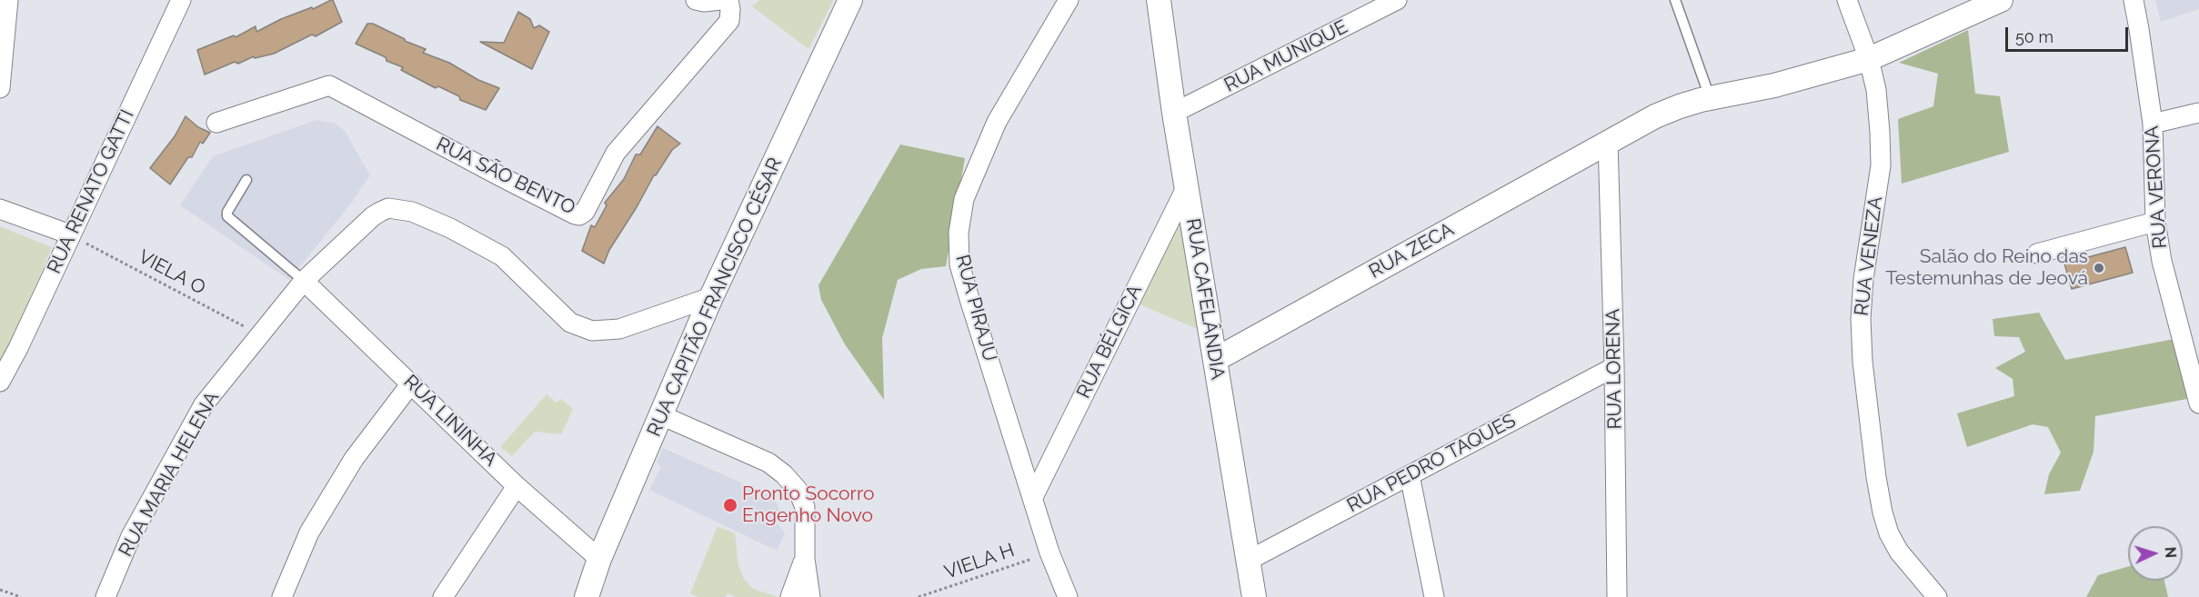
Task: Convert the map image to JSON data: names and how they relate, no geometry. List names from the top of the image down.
{
  "streets": {
    "street": [
      "RUA MUNIQUE",
      "RUA SÃO BENTO",
      "RUA VERONA",
      "RUA RENATO GATTI",
      "RUA ZECA",
      "RUA VENEZA",
      "RUA CAPITÃO FRANCISCO CÉSAR",
      "RUA CAFELÂNDIA",
      "RUA PIRAJU",
      "RUA BÉLGICA",
      "RUA LORENA",
      "RUA LININHA",
      "RUA PEDRO TAQUES",
      "RUA MARIA HELENA"
    ],
    "path": ["VIELA O", "VIELA H"]
  },
  "crossings": [
    ["RUA MUNIQUE", "RUA CAFELÂNDIA"],
    ["RUA RENATO GATTI", "VIELA O"],
    ["RUA ZECA", "RUA VENEZA"],
    ["RUA ZECA", "RUA CAFELÂNDIA"],
    ["RUA ZECA", "RUA LORENA"],
    ["VIELA O", "RUA MARIA HELENA"],
    ["RUA CAPITÃO FRANCISCO CÉSAR", "RUA LININHA"],
    ["RUA CAPITÃO FRANCISCO CÉSAR", "RUA MARIA HELENA"],
    ["RUA CAFELÂNDIA", "RUA BÉLGICA"],
    ["RUA CAFELÂNDIA", "RUA PEDRO TAQUES"],
    ["RUA PIRAJU", "RUA BÉLGICA"],
    ["RUA PIRAJU", "VIELA H"],
    ["RUA LORENA", "RUA PEDRO TAQUES"],
    ["RUA LININHA", "RUA MARIA HELENA"]
  ],
  "places": ["Salão do Reino das Testemunhas de Jeová", "Pronto Socorro Engenho Novo"],
  "scale_bar": "50 m",
  "north": "right"
}
